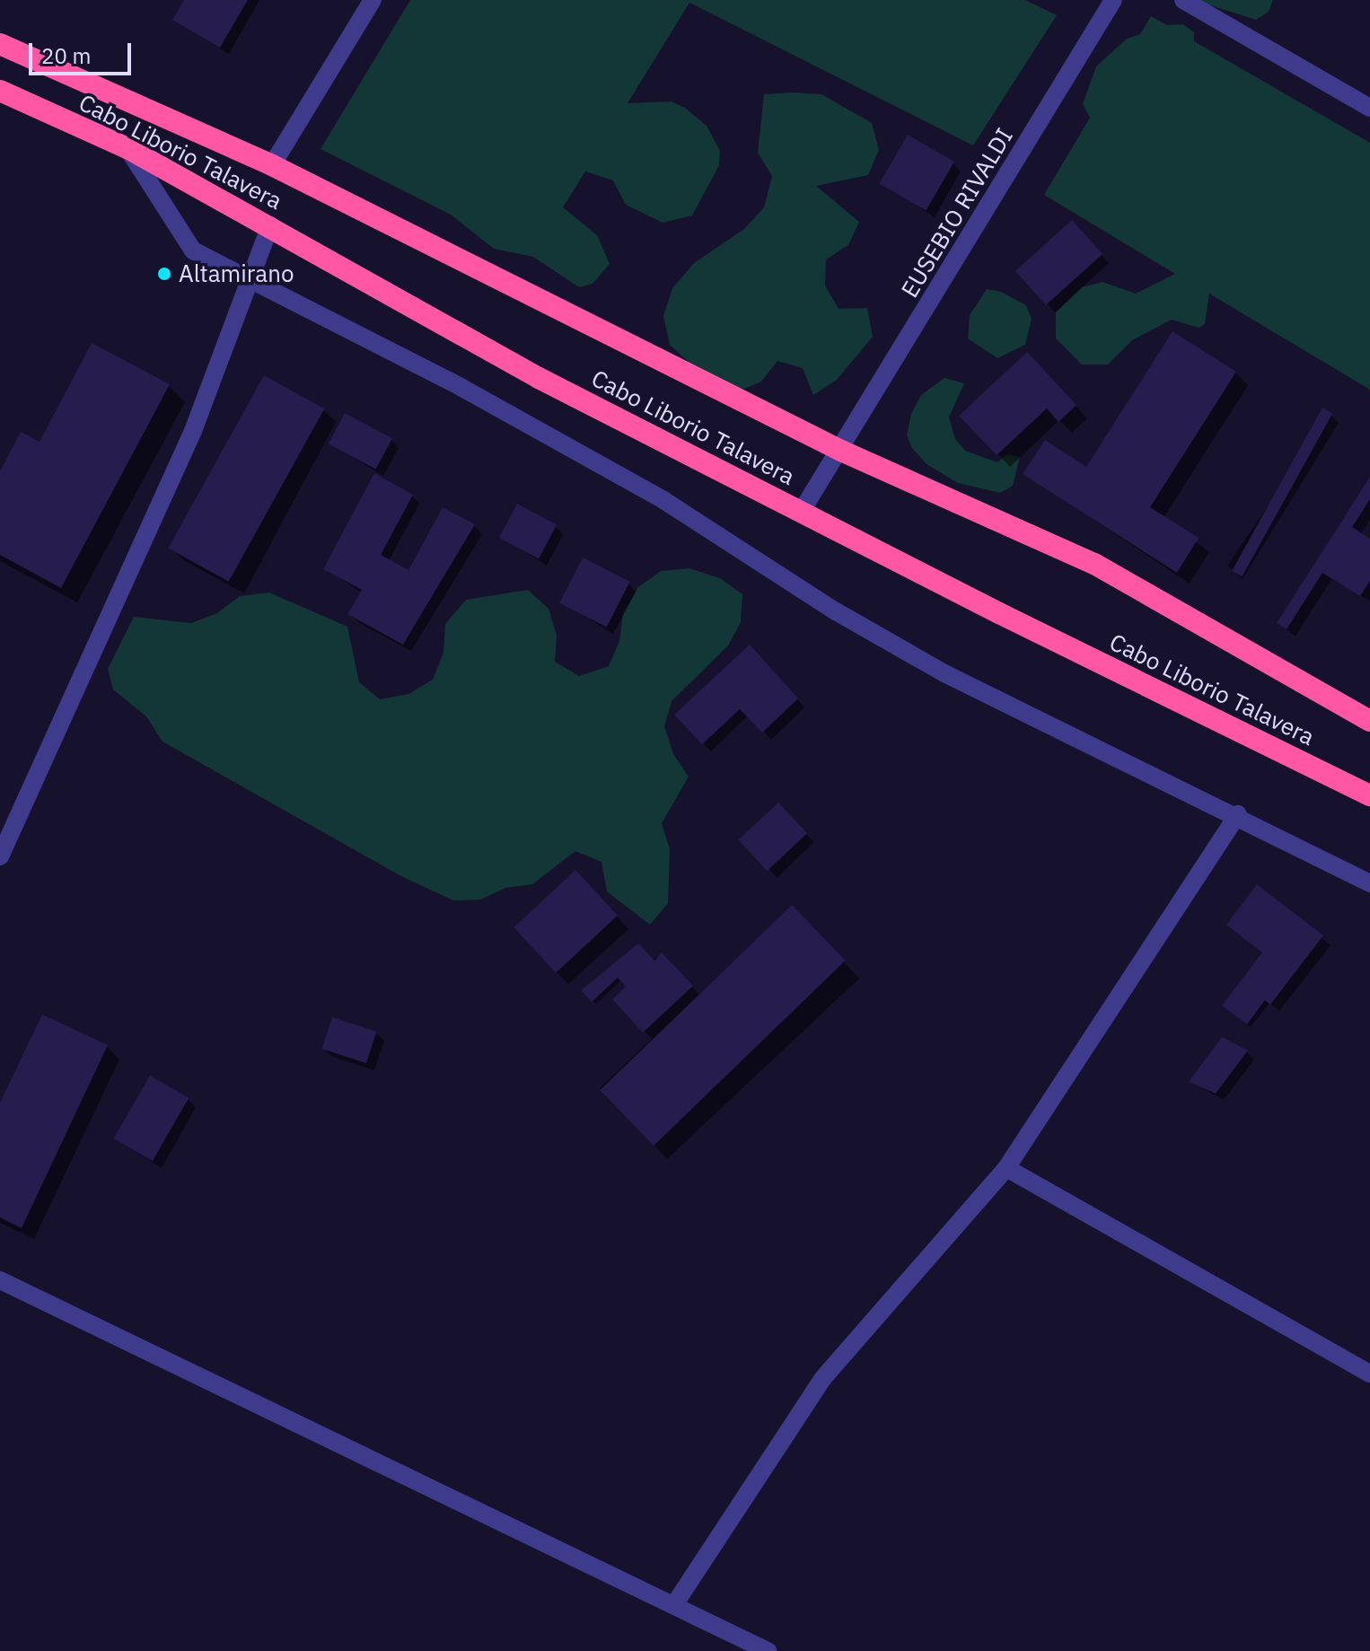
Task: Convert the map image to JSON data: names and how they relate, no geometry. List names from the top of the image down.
{
  "streets": {
    "highway": ["Cabo Liborio Talavera"],
    "street": ["EUSEBIO RIVALDI"]
  },
  "crossings": [
    ["Cabo Liborio Talavera", "EUSEBIO RIVALDI"]
  ],
  "places": ["Altamirano"],
  "scale_bar": "20 m"
}
